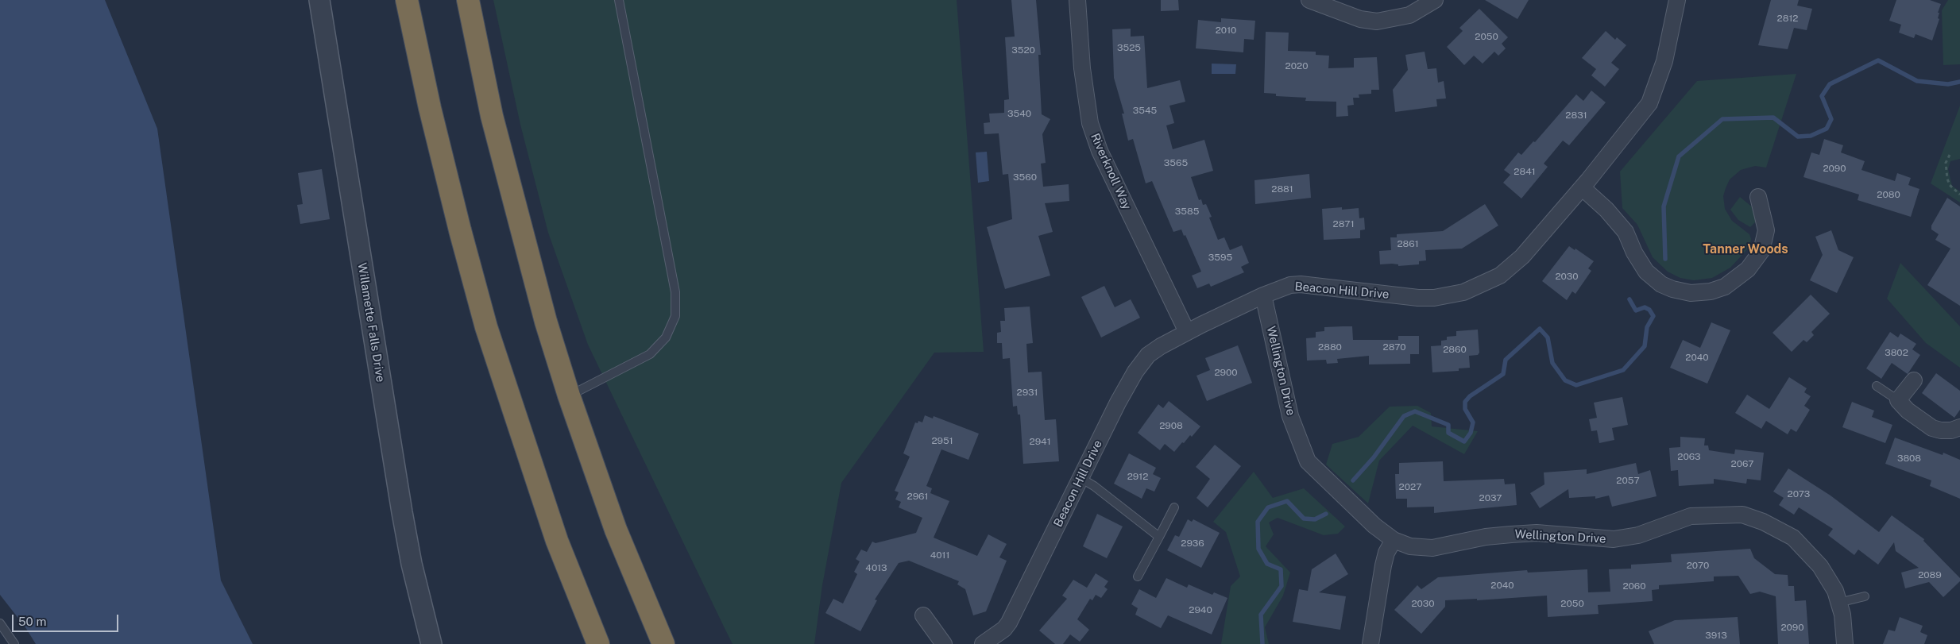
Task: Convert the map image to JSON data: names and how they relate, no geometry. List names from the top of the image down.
{
  "streets": {
    "street": [
      "Riverknoll Way",
      "Beacon Hill Drive",
      "Willamette Falls Drive",
      "Wellington Drive"
    ]
  },
  "crossings": [
    ["Riverknoll Way", "Beacon Hill Drive"],
    ["Beacon Hill Drive", "Wellington Drive"]
  ],
  "districts": ["Tanner Woods"],
  "house_numbers": [
    "2812",
    "2010",
    "2050",
    "3525",
    "3520",
    "2020",
    "3545",
    "3540",
    "2831",
    "3565",
    "2090",
    "2841",
    "3560",
    "2881",
    "2080",
    "3585",
    "2871",
    "2861",
    "3595",
    "2030",
    "2880",
    "2870",
    "2860",
    "3802",
    "2040",
    "2900",
    "2931",
    "2908",
    "2951",
    "2941",
    "2063",
    "3808",
    "2067",
    "2912",
    "2057",
    "2027",
    "2073",
    "2961",
    "2037",
    "2936",
    "4011",
    "2070",
    "4013",
    "2089",
    "2040",
    "2060",
    "2030",
    "2050",
    "2940",
    "2090",
    "3913"
  ],
  "scale_bar": "50 m"
}
